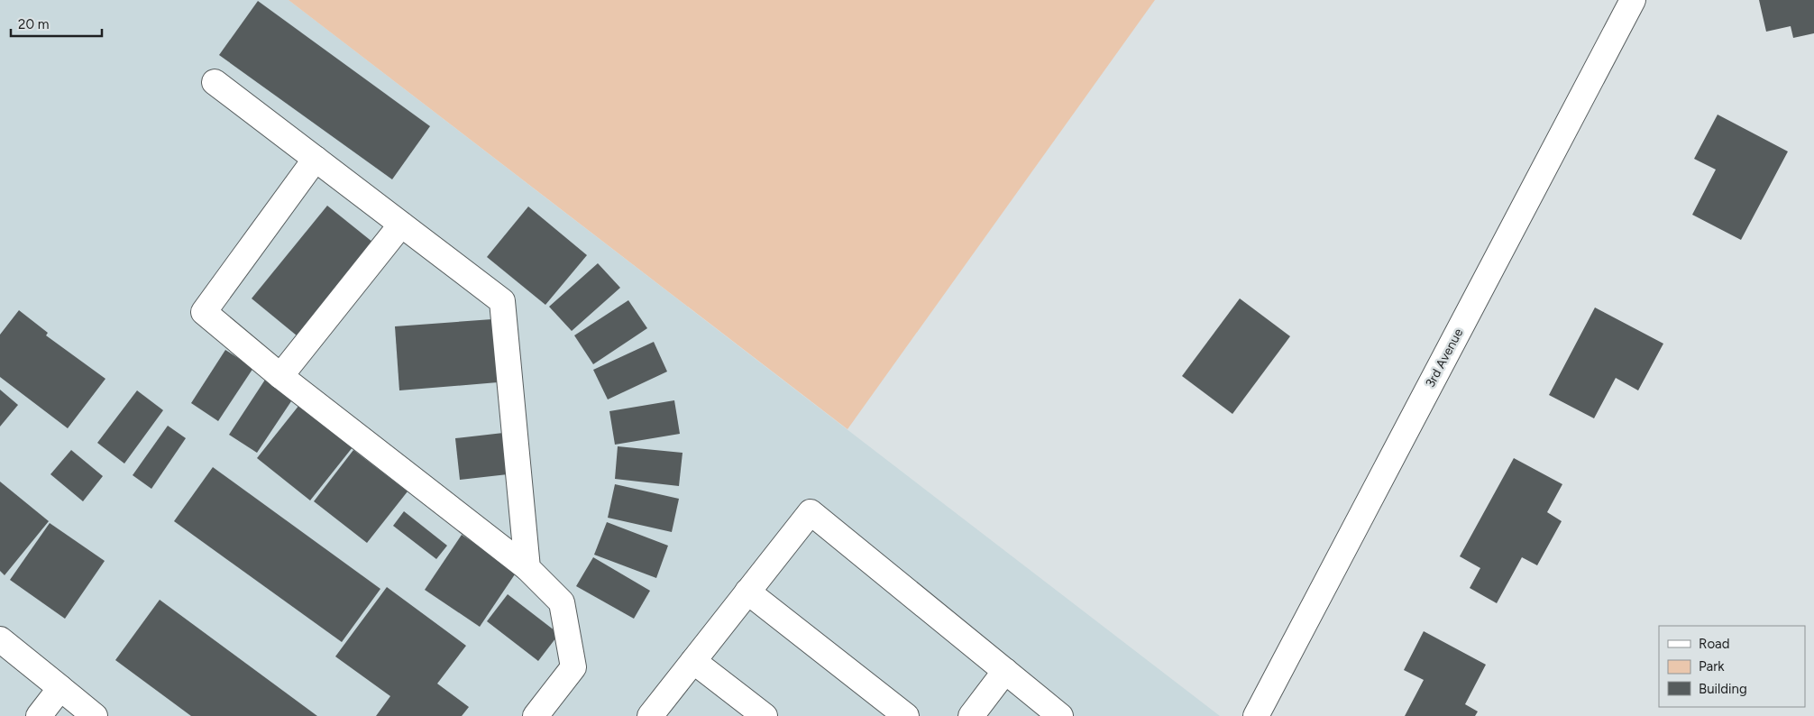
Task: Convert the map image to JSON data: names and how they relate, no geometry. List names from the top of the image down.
{
  "streets": {
    "street": ["3rd Avenue"]
  },
  "legend": ["Road", "Park", "Building"],
  "scale_bar": "20 m"
}
